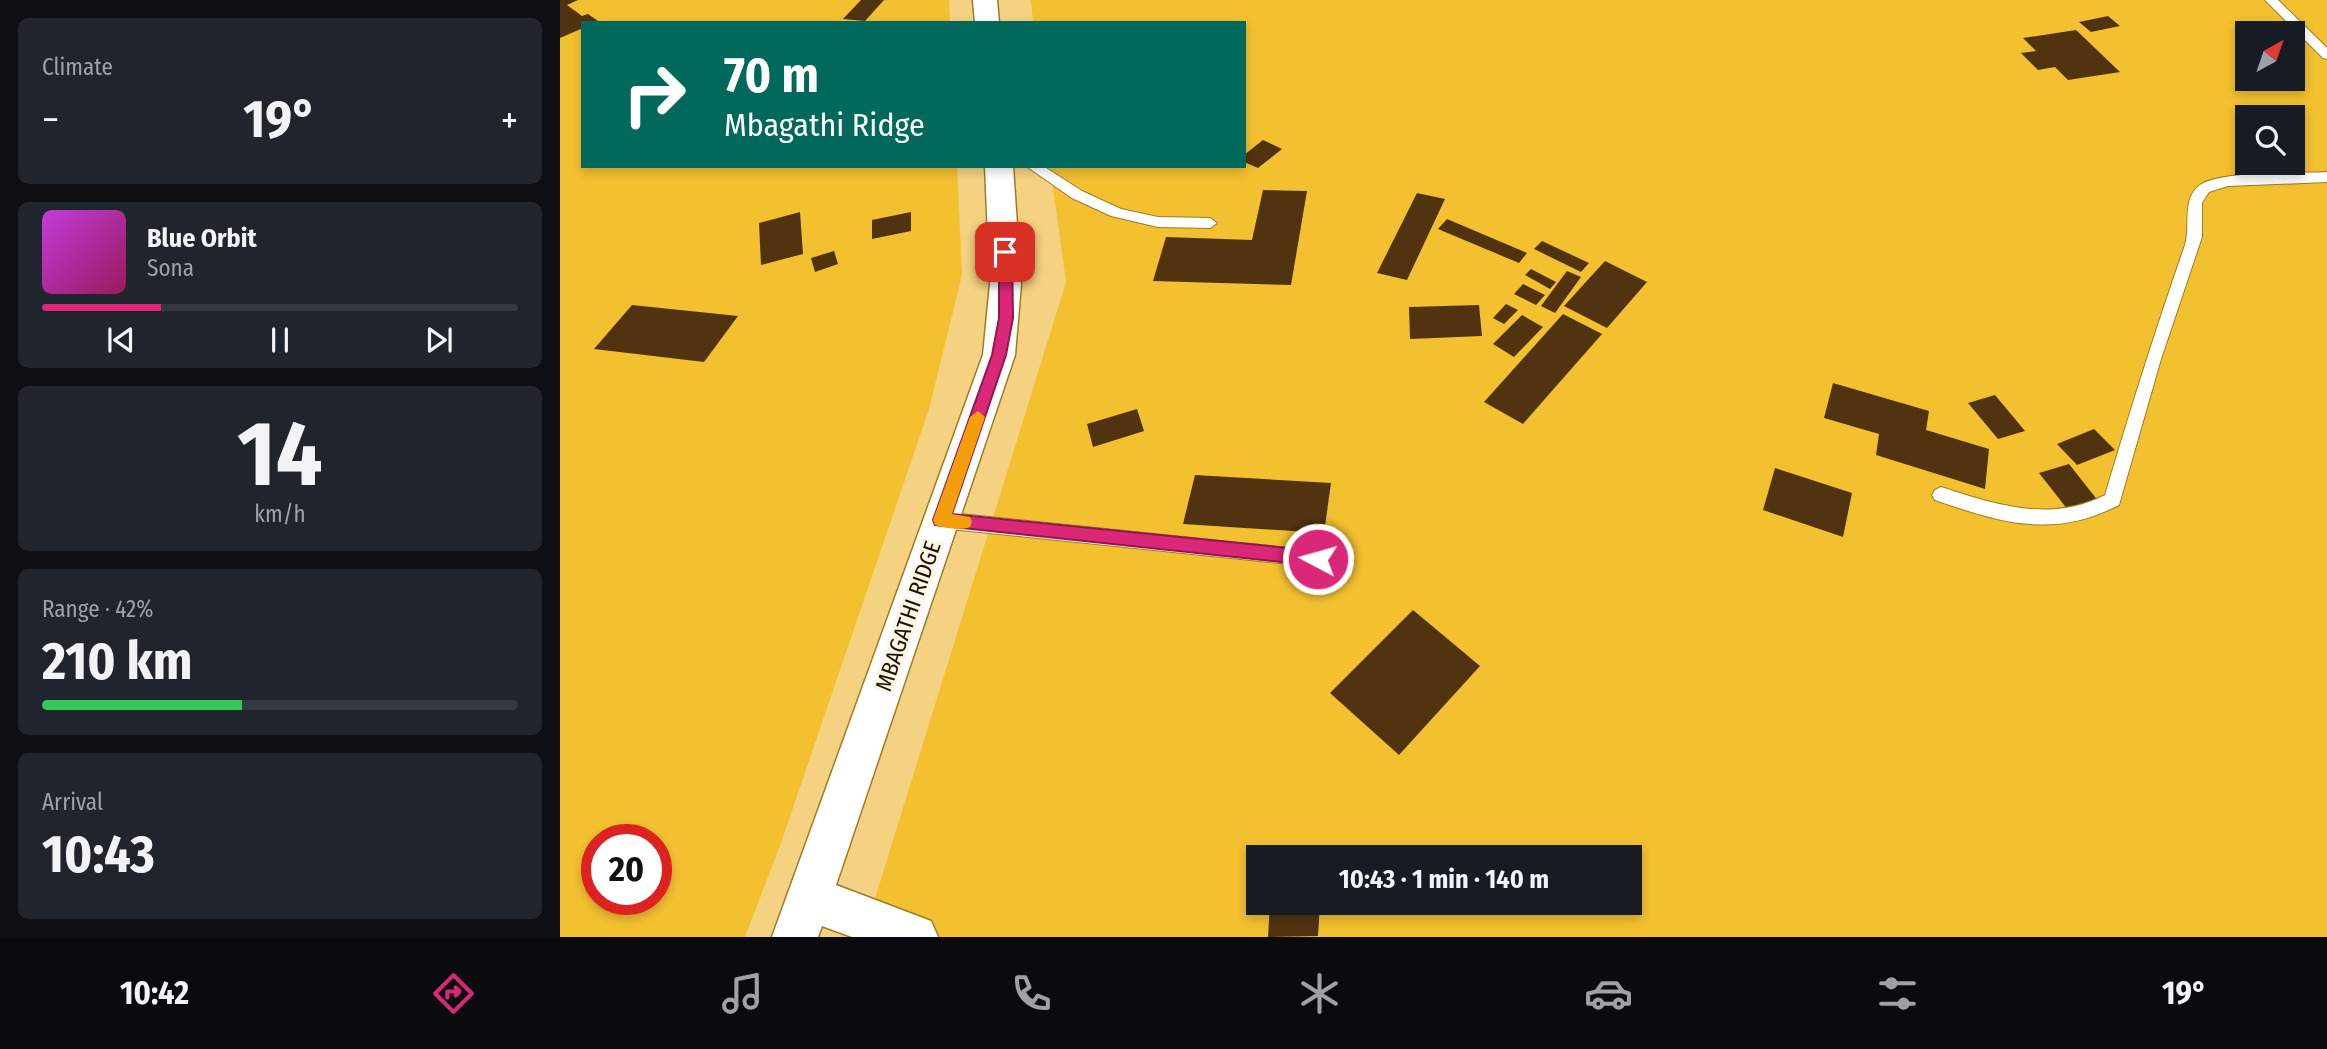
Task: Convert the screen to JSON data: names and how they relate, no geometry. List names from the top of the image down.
{
  "streets": {
    "street": ["MBAGATHI RIDGE"]
  },
  "north": "top right",
  "page": {
    "tile": [
      "Climate",
      ["14", "km/h"],
      ["Range · 42%", "210 km"],
      ["Arrival", "10:43"]
    ],
    "turn": ["70 m", "Mbagathi Ridge"],
    "heat": ["−", "19°", "+"],
    "song": ["Blue Orbit", "Sona"],
    "limit": "20",
    "trip": "10:43 · 1 min · 140 m",
    "tabs": ["10:42", "19°"]
  }
}
